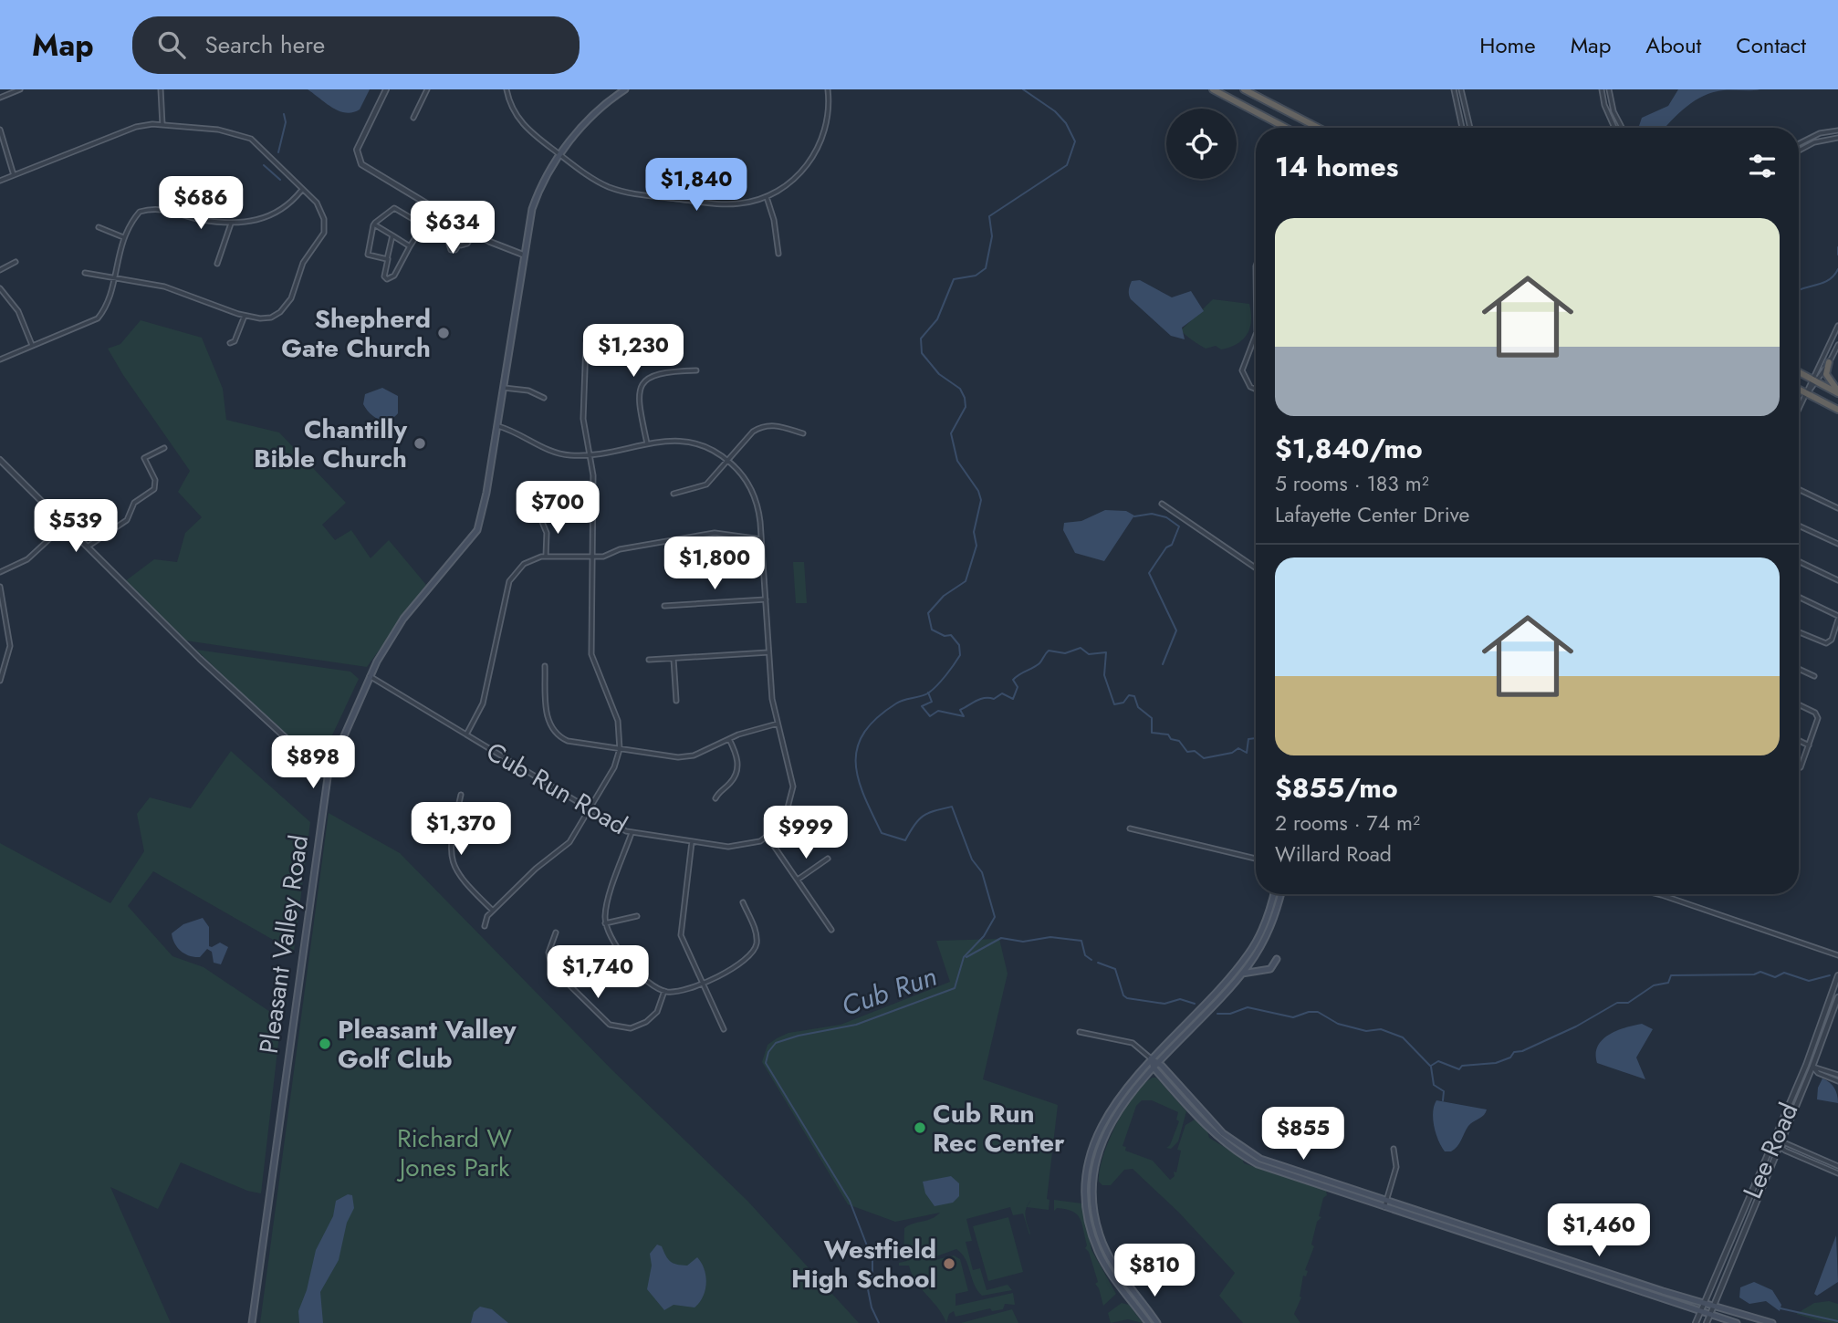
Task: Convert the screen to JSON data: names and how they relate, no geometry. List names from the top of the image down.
{
  "streets": {
    "main road": ["Pleasant Valley Road"],
    "street": ["Cub Run Road", "Lee Road"]
  },
  "crossings": [
    ["Cub Run Road", "Pleasant Valley Road"]
  ],
  "water": ["Cub Run"],
  "parks": ["Richard W Jones Park"],
  "places": [
    "Shepherd Gate Church",
    "Chantilly Bible Church",
    "Pleasant Valley Golf Club",
    "Cub Run Rec Center",
    "Westfield High School"
  ],
  "page": {
    "header": "Map",
    "search": "Search here",
    "nav": [
      "Home",
      "Map",
      "About",
      "Contact"
    ],
    "heading": "14 homes",
    "price": [
      "$1,840",
      "$686",
      "$634",
      "$1,230",
      "$700",
      "$539",
      "$1,800",
      "$898",
      "$1,370",
      "$999",
      "$1,740",
      "$855",
      "$1,460",
      "$810"
    ],
    "list": [
      {
        "name": "$1,840/mo",
        "note": "5 rooms · 183 m² · Lafayette Center Drive"
      },
      {
        "name": "$855/mo",
        "note": "2 rooms · 74 m² · Willard Road"
      }
    ]
  }
}
